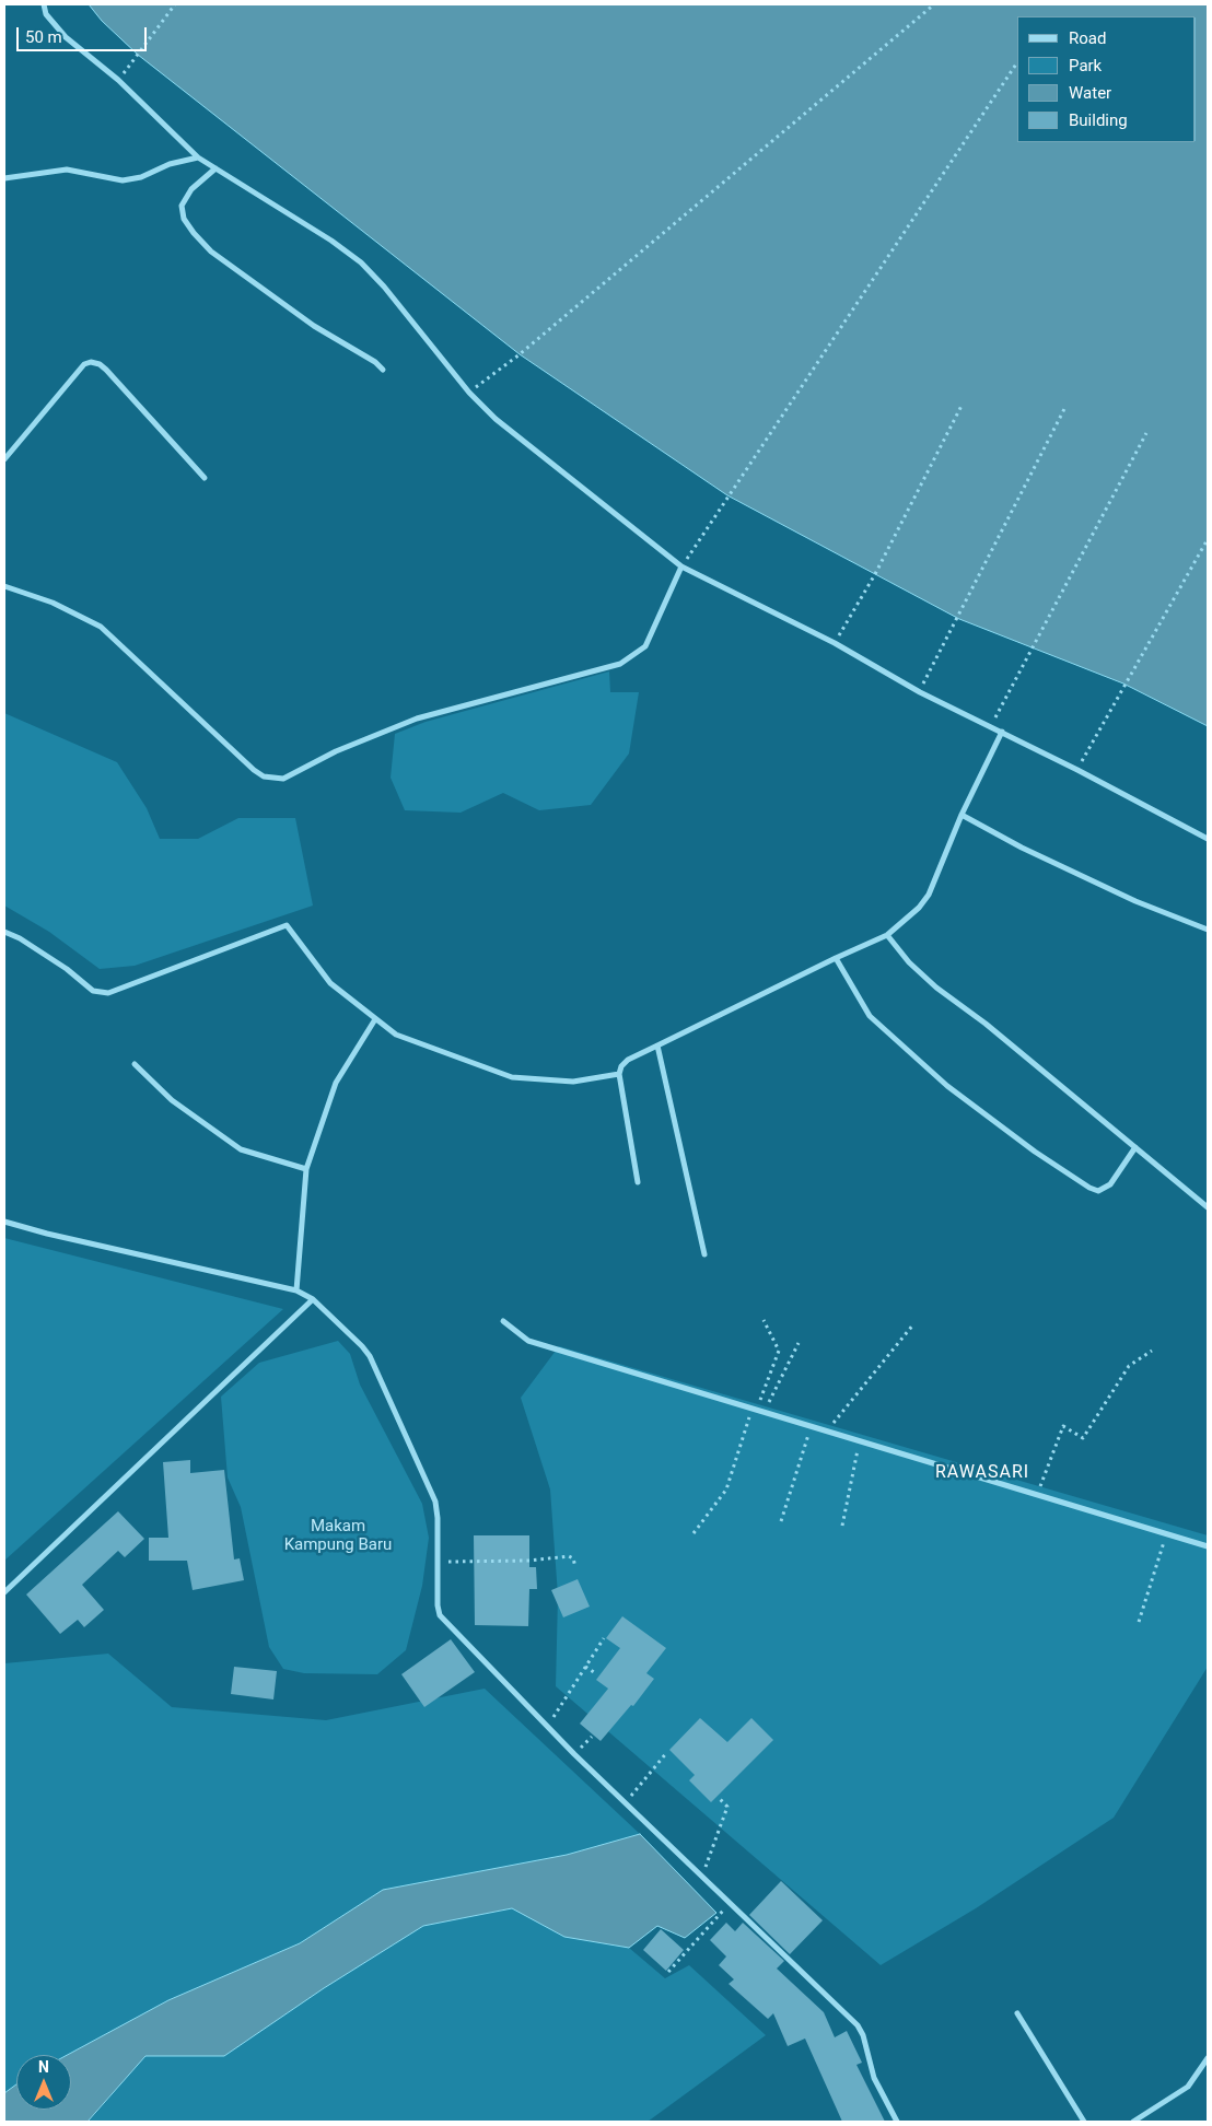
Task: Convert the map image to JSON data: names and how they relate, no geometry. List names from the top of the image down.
{
  "districts": ["RAWASARI"],
  "parks": ["Makam Kampung Baru"],
  "legend": [
    "Road",
    "Park",
    "Water",
    "Building"
  ],
  "scale_bar": "50 m",
  "north": "top"
}
